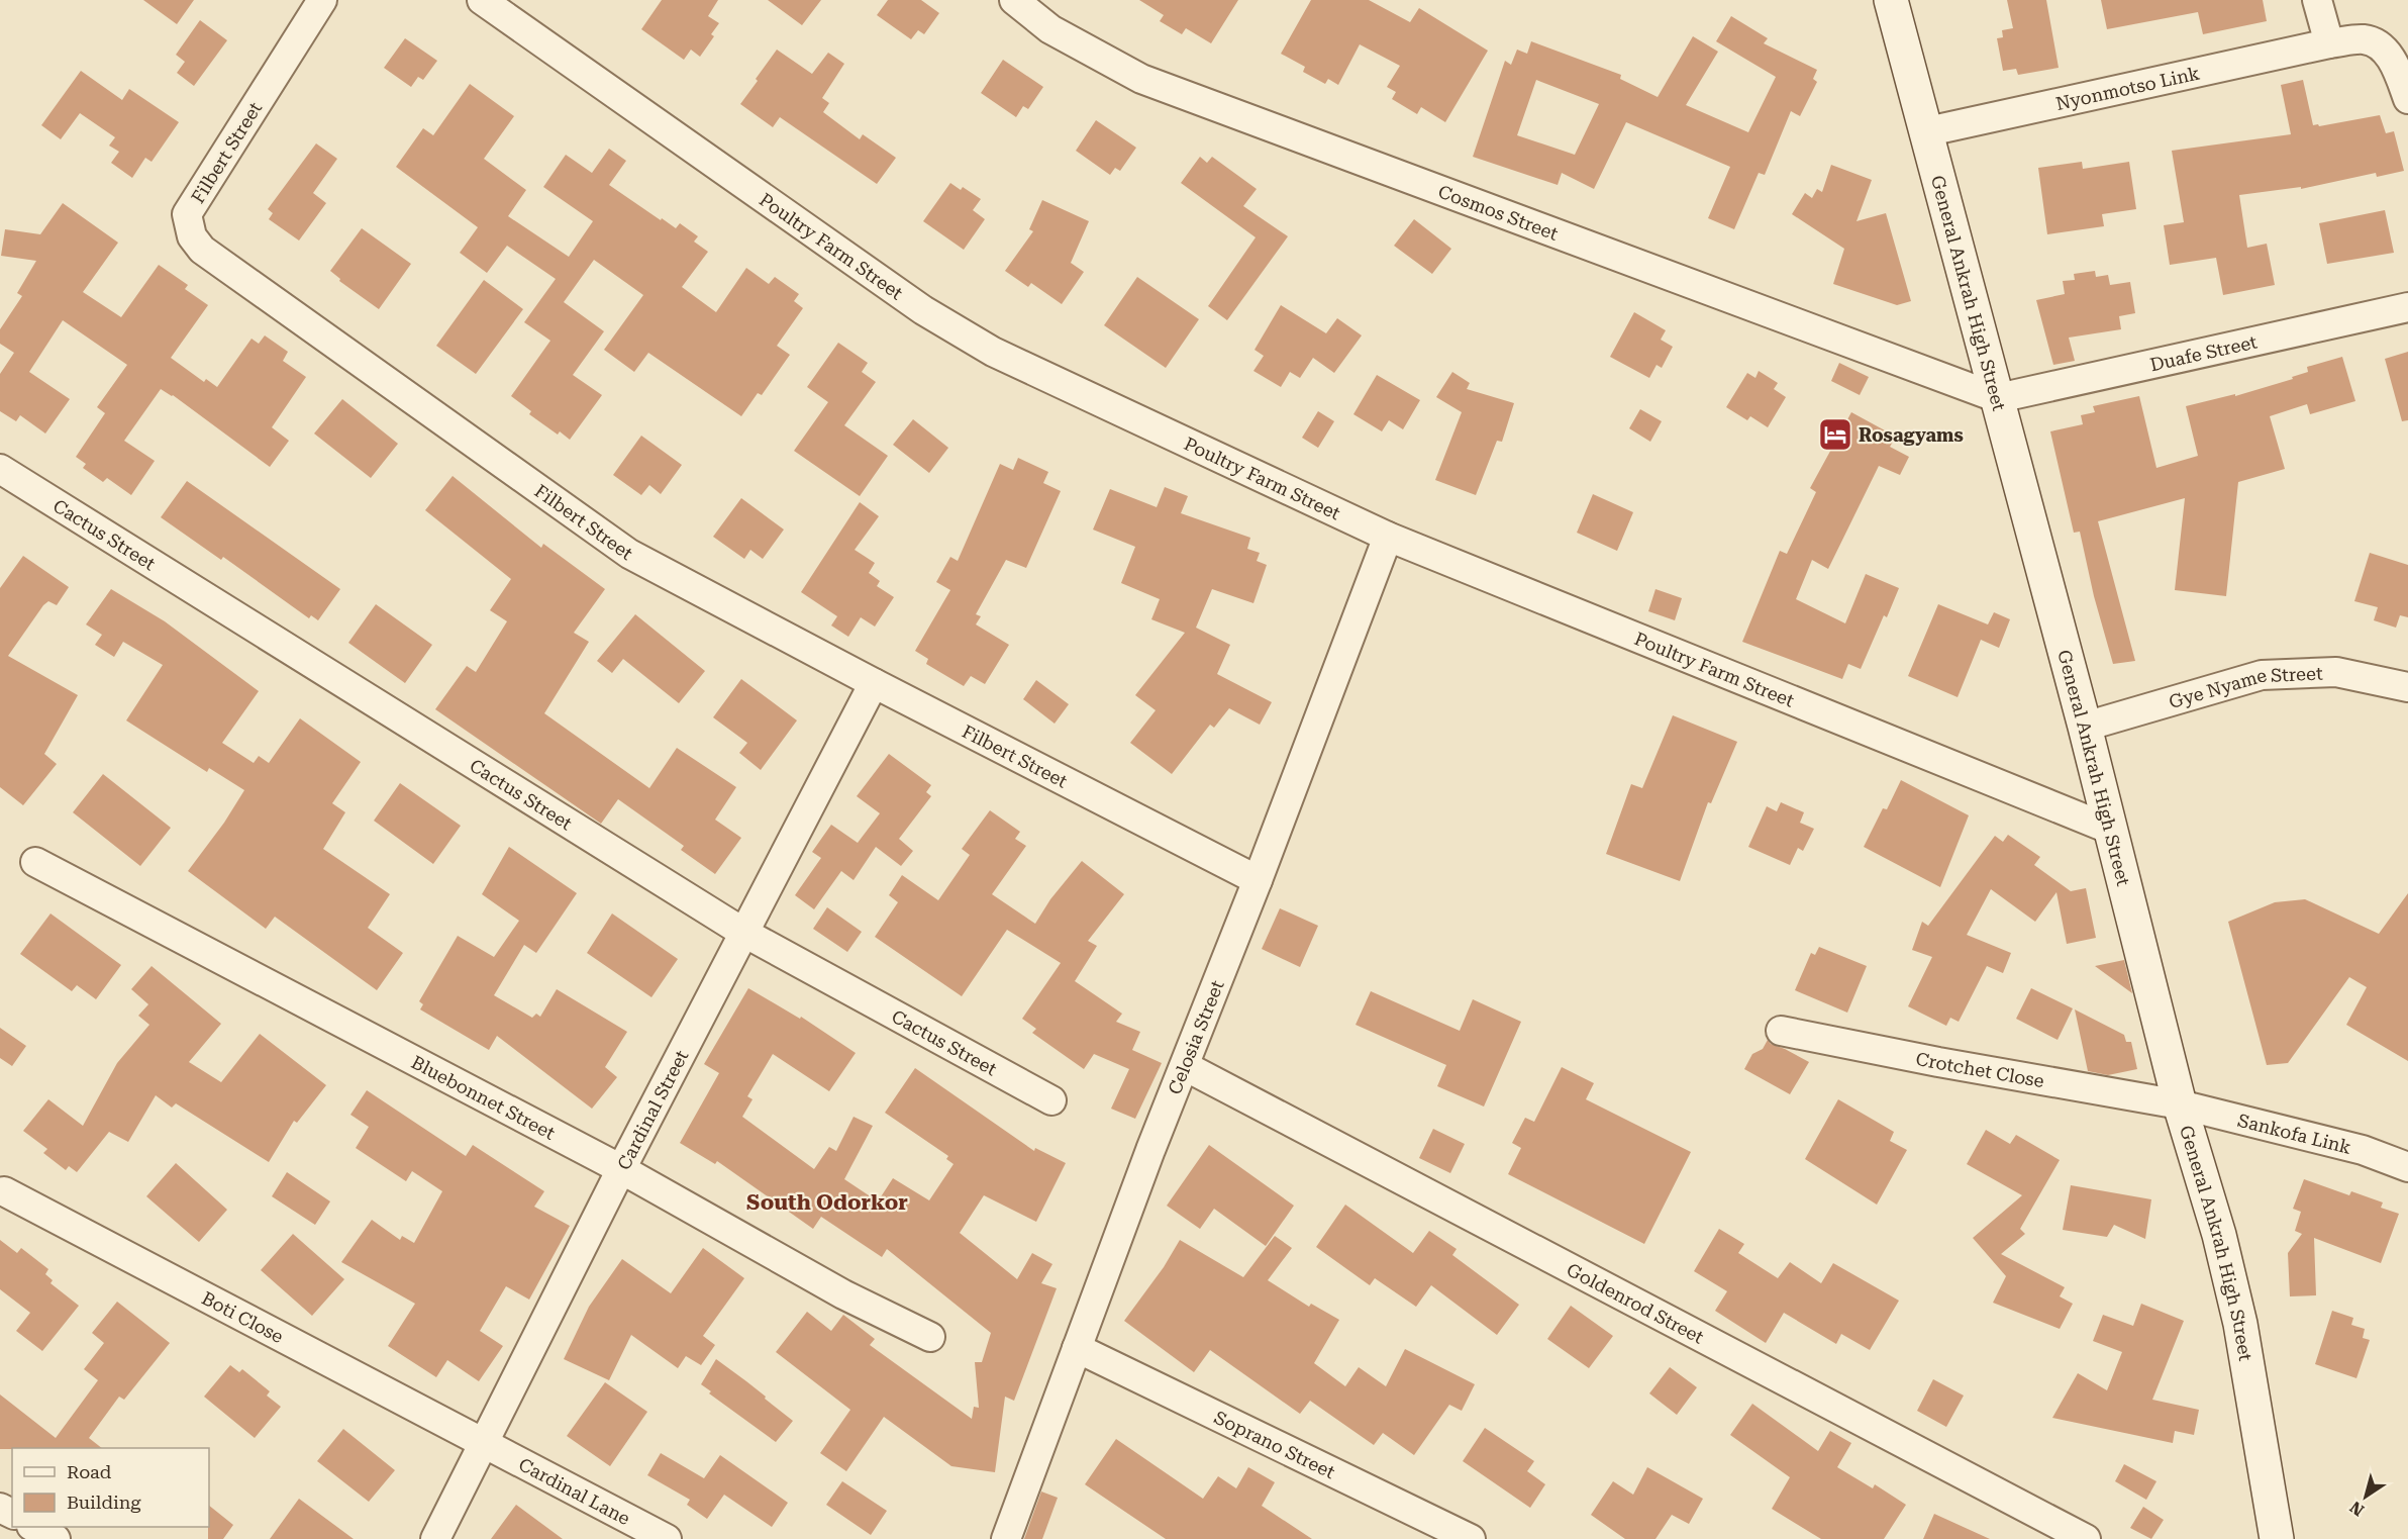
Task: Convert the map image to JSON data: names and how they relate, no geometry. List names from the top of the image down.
{
  "streets": {
    "main road": ["General Ankrah High Street"],
    "street": [
      "Nyonmotso Link",
      "Filbert Street",
      "Cosmos Street",
      "Poultry Farm Street",
      "Duafe Street",
      "Cactus Street",
      "Gye Nyame Street",
      "Celosia Street",
      "Crotchet Close",
      "Bluebonnet Street",
      "Cardinal Street",
      "Sankofa Link",
      "Goldenrod Street",
      "Boti Close",
      "Soprano Street",
      "Cardinal Lane"
    ]
  },
  "crossings": [
    ["Nyonmotso Link", "General Ankrah High Street"],
    ["Filbert Street", "Celosia Street"],
    ["Filbert Street", "Cardinal Street"],
    ["Cosmos Street", "General Ankrah High Street"],
    ["Cosmos Street", "Duafe Street"],
    ["Poultry Farm Street", "General Ankrah High Street"],
    ["Poultry Farm Street", "Celosia Street"],
    ["General Ankrah High Street", "Duafe Street"],
    ["General Ankrah High Street", "Gye Nyame Street"],
    ["General Ankrah High Street", "Crotchet Close"],
    ["General Ankrah High Street", "Sankofa Link"],
    ["Cactus Street", "Cardinal Street"],
    ["Celosia Street", "Goldenrod Street"],
    ["Celosia Street", "Soprano Street"],
    ["Crotchet Close", "Sankofa Link"],
    ["Bluebonnet Street", "Cardinal Street"],
    ["Cardinal Street", "Boti Close"],
    ["Cardinal Street", "Cardinal Lane"],
    ["Boti Close", "Cardinal Lane"]
  ],
  "districts": ["South Odorkor"],
  "places": {
    "hotel": ["Rosagyams"]
  },
  "legend": ["Road", "Building"],
  "north": "bottom left"
}
